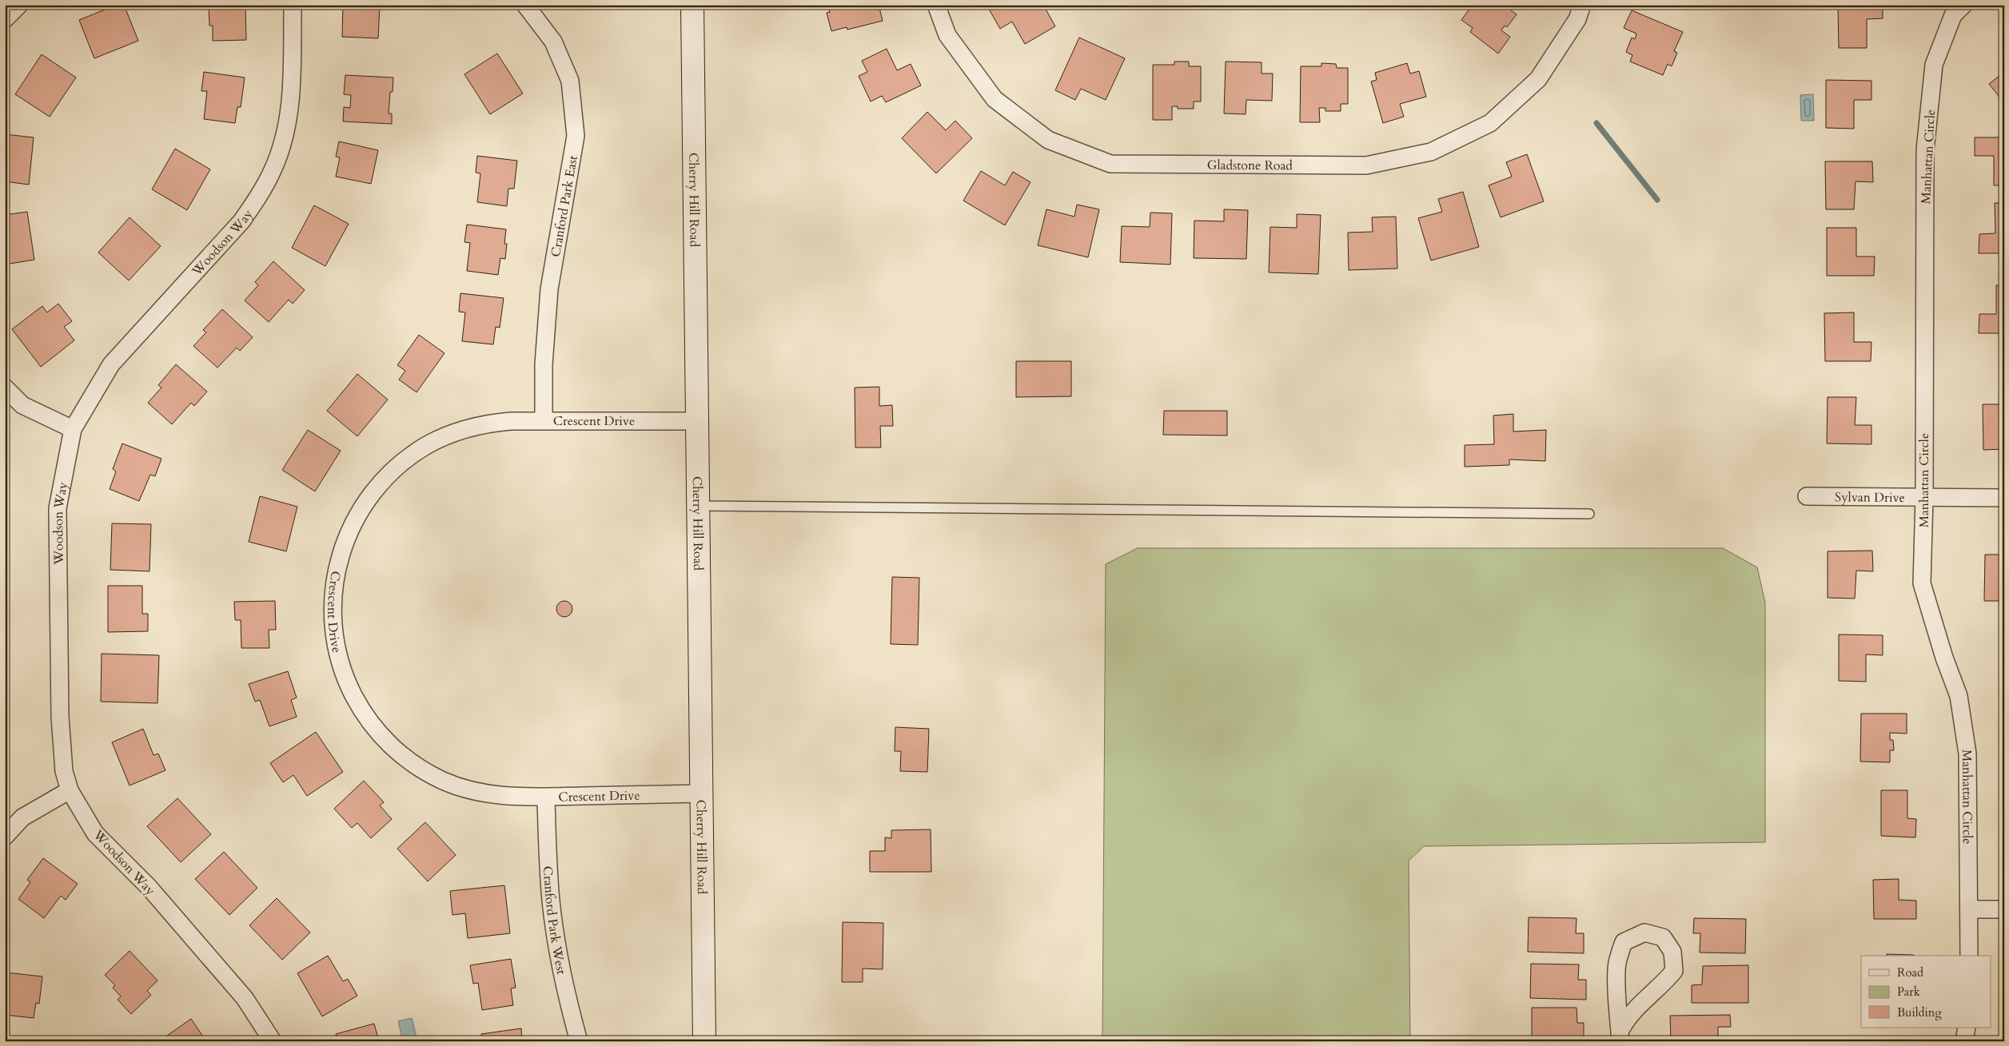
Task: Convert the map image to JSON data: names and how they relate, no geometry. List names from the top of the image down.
{
  "streets": {
    "main road": ["Cherry Hill Road"],
    "street": [
      "Manhattan Circle",
      "Gladstone Road",
      "Cranford Park East",
      "Woodson Way",
      "Crescent Drive",
      "Sylvan Drive",
      "Cranford Park West"
    ]
  },
  "crossings": [
    ["Manhattan Circle", "Sylvan Drive"],
    ["Cherry Hill Road", "Crescent Drive"],
    ["Cranford Park East", "Crescent Drive"],
    ["Crescent Drive", "Cranford Park West"]
  ],
  "legend": ["Road", "Park", "Building"]
}
